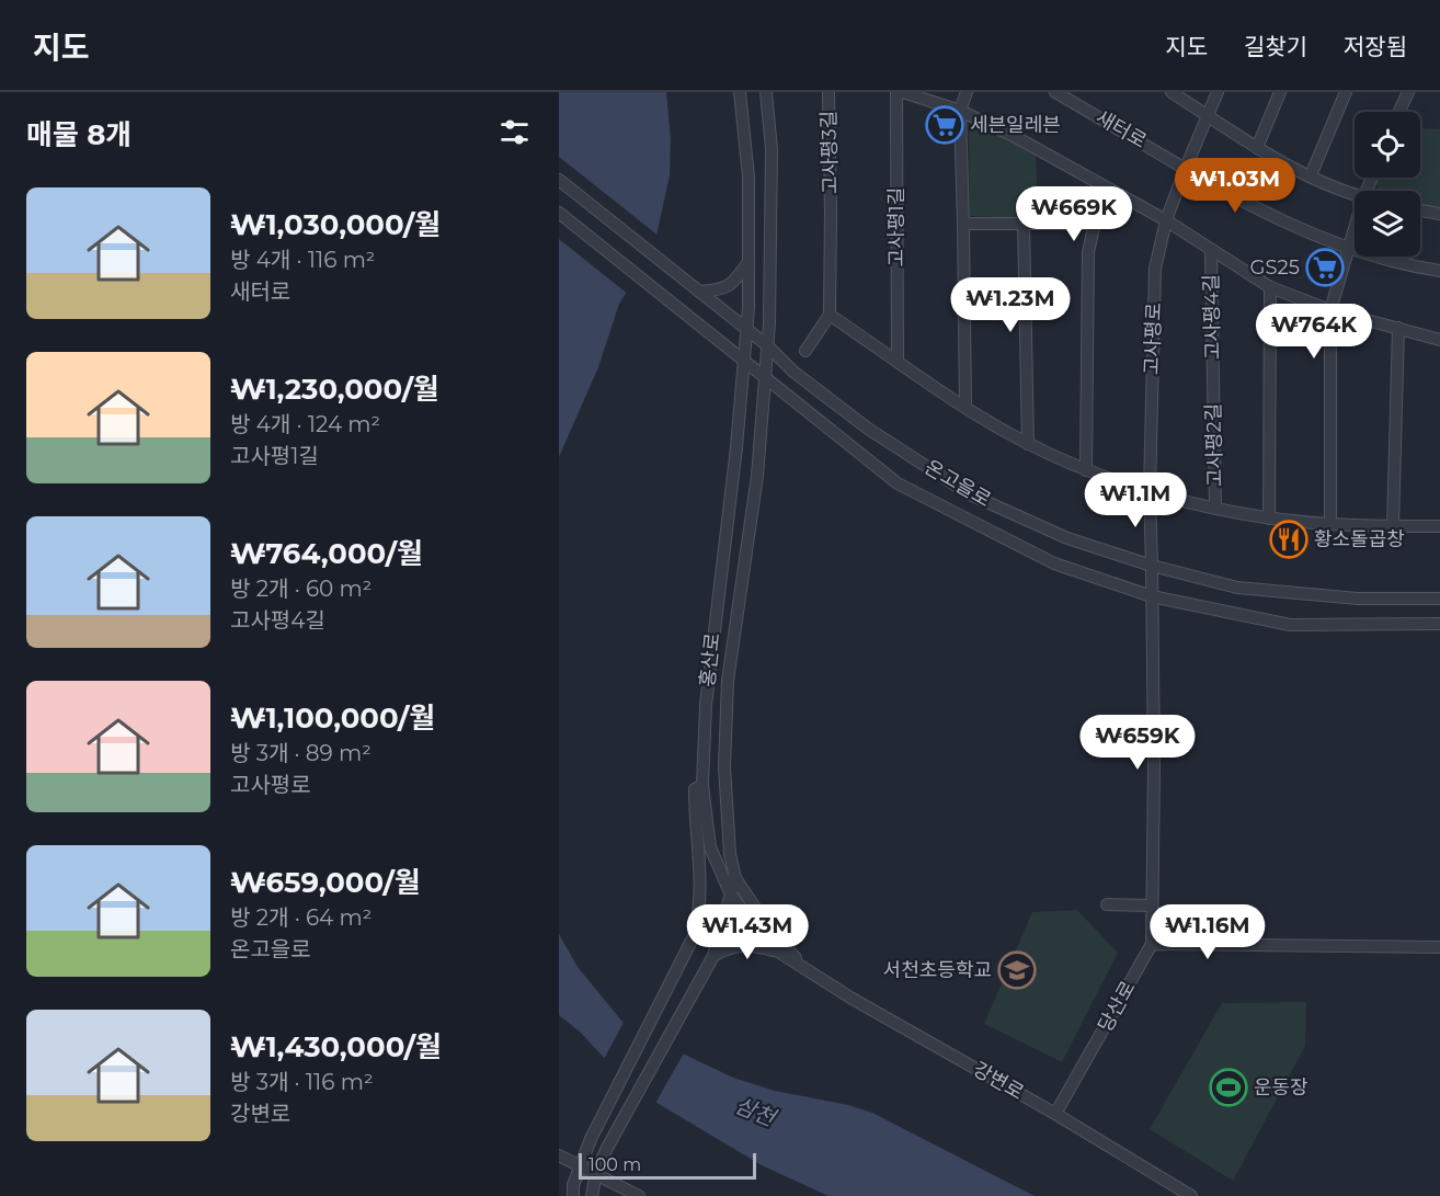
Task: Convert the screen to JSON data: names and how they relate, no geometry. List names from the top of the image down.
{
  "streets": {
    "street": [
      "새터로",
      "고사평3길",
      "고사평1길",
      "고사평4길",
      "고사평로",
      "고사평2길",
      "온고을로",
      "홍산로",
      "당산로",
      "강변로"
    ]
  },
  "crossings": [
    ["새터로", "고사평로"],
    ["고사평4길", "고사평로"],
    ["고사평4길", "고사평2길"],
    ["고사평로", "고사평2길"],
    ["고사평로", "온고을로"],
    ["온고을로", "홍산로"],
    ["홍산로", "강변로"],
    ["당산로", "강변로"]
  ],
  "water": ["삼천"],
  "places": {
    "supermarket": ["세븐일레븐", "GS25"],
    "restaurant": ["황소돌곱창"],
    "school or university": ["서천초등학교"],
    "sports": ["운동장"]
  },
  "scale_bar": "100 m",
  "page": {
    "header": "지도",
    "nav": ["지도", "길찾기", "저장됨"],
    "heading": "매물 8개",
    "price": [
      "₩1.03M",
      "₩669K",
      "₩1.23M",
      "₩764K",
      "₩1.1M",
      "₩659K",
      "₩1.43M",
      "₩1.16M"
    ],
    "list": [
      {
        "name": "₩1,030,000/월",
        "note": "방 4개 · 116 m² · 새터로"
      },
      {
        "name": "₩1,230,000/월",
        "note": "방 4개 · 124 m² · 고사평1길"
      },
      {
        "name": "₩764,000/월",
        "note": "방 2개 · 60 m² · 고사평4길"
      },
      {
        "name": "₩1,100,000/월",
        "note": "방 3개 · 89 m² · 고사평로"
      },
      {
        "name": "₩659,000/월",
        "note": "방 2개 · 64 m² · 온고을로"
      },
      {
        "name": "₩1,430,000/월",
        "note": "방 3개 · 116 m² · 강변로"
      }
    ],
    "scale": "100 m"
  }
}
